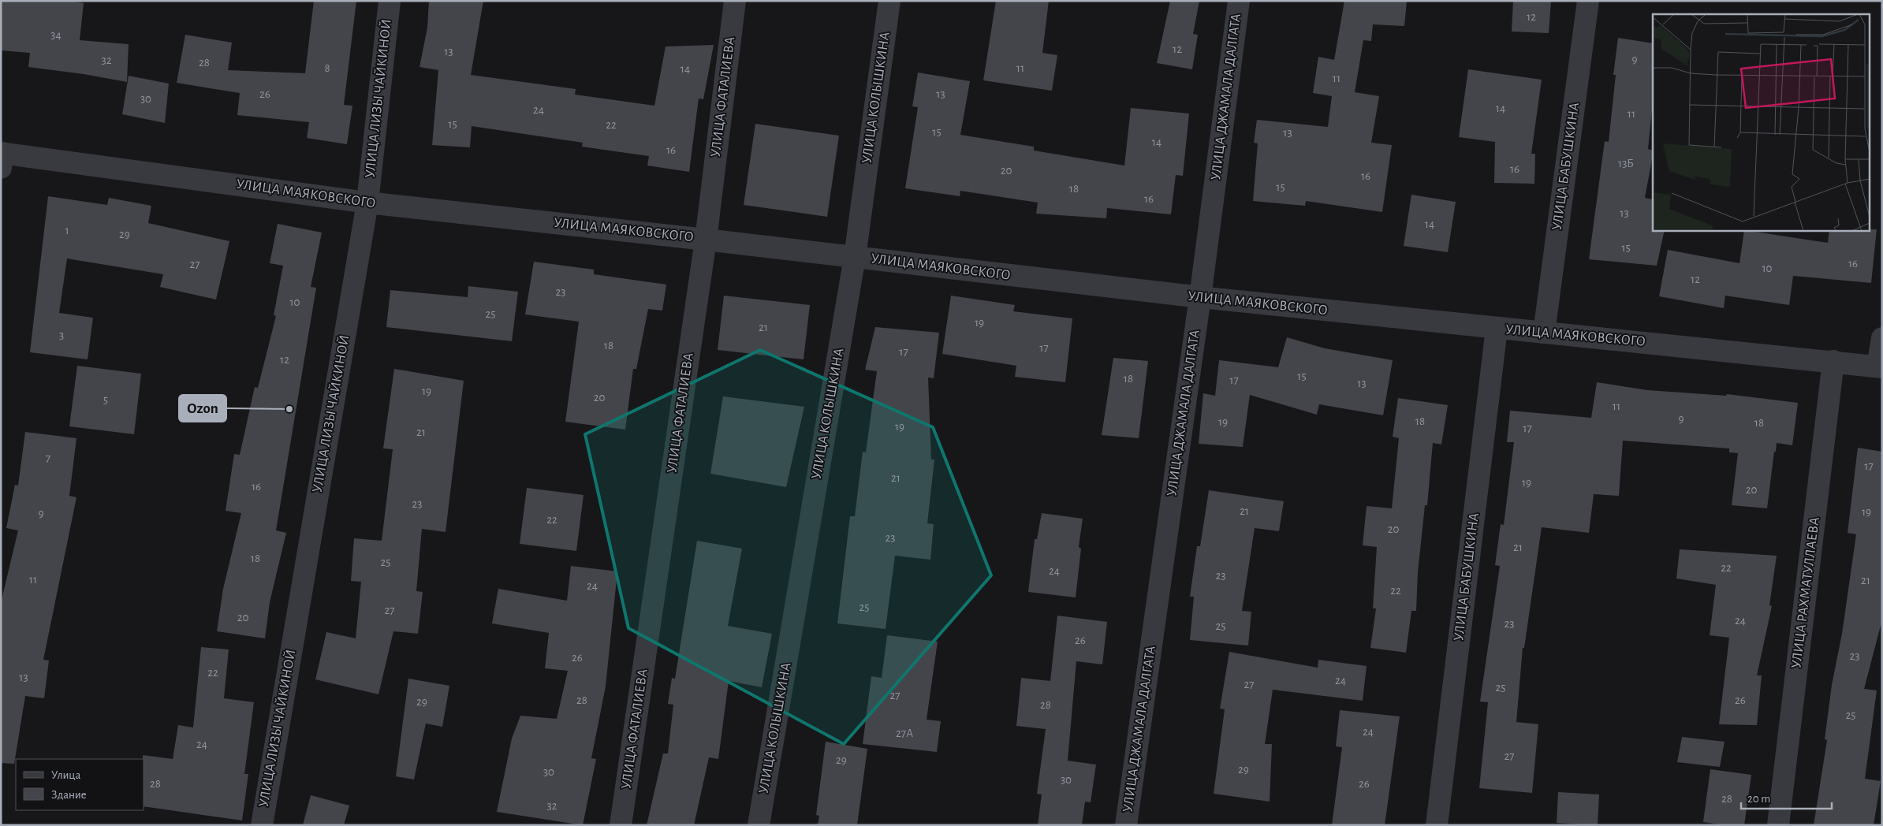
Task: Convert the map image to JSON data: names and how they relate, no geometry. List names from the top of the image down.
{
  "streets": {
    "street": [
      "УЛИЦА ФАТАЛИЕВА",
      "УЛИЦА ДЖАМАЛА ДАЛГАТА",
      "УЛИЦА КОЛЫШКИНА",
      "УЛИЦА ЛИЗЫ ЧАЙКИНОЙ",
      "УЛИЦА БАБУШКИНА",
      "УЛИЦА МАЯКОВСКОГО",
      "УЛИЦА РАХМАТУЛЛАЕВА"
    ]
  },
  "crossings": [
    ["УЛИЦА ФАТАЛИЕВА", "УЛИЦА МАЯКОВСКОГО"],
    ["УЛИЦА ДЖАМАЛА ДАЛГАТА", "УЛИЦА МАЯКОВСКОГО"],
    ["УЛИЦА КОЛЫШКИНА", "УЛИЦА МАЯКОВСКОГО"],
    ["УЛИЦА ЛИЗЫ ЧАЙКИНОЙ", "УЛИЦА МАЯКОВСКОГО"],
    ["УЛИЦА БАБУШКИНА", "УЛИЦА МАЯКОВСКОГО"],
    ["УЛИЦА МАЯКОВСКОГО", "УЛИЦА РАХМАТУЛЛАЕВА"]
  ],
  "places": ["Ozon"],
  "house_numbers": [
    "12",
    "34",
    "12",
    "13",
    "9",
    "32",
    "28",
    "8",
    "11",
    "14",
    "11",
    "26",
    "13",
    "30",
    "14",
    "24",
    "11",
    "15",
    "22",
    "15",
    "13",
    "14",
    "16",
    "13Б",
    "16",
    "20",
    "16",
    "15",
    "18",
    "16",
    "13",
    "14",
    "1",
    "29",
    "15",
    "16",
    "27",
    "10",
    "12",
    "23",
    "10",
    "25",
    "19",
    "21",
    "3",
    "18",
    "17",
    "17",
    "12",
    "15",
    "18",
    "17",
    "13",
    "19",
    "20",
    "5",
    "11",
    "9",
    "18",
    "19",
    "18",
    "19",
    "17",
    "21",
    "7",
    "17",
    "21",
    "19",
    "16",
    "20",
    "23",
    "21",
    "19",
    "9",
    "22",
    "20",
    "23",
    "21",
    "18",
    "25",
    "22",
    "24",
    "23",
    "11",
    "21",
    "24",
    "22",
    "25",
    "27",
    "20",
    "24",
    "23",
    "25",
    "26",
    "23",
    "26",
    "22",
    "13",
    "24",
    "27",
    "25",
    "27",
    "28",
    "26",
    "29",
    "28",
    "25",
    "24",
    "27А",
    "24",
    "27",
    "29",
    "29",
    "30",
    "30",
    "28",
    "26",
    "28",
    "32"
  ],
  "legend": ["Улица", "Здание"],
  "scale_bar": "20 m"
}
